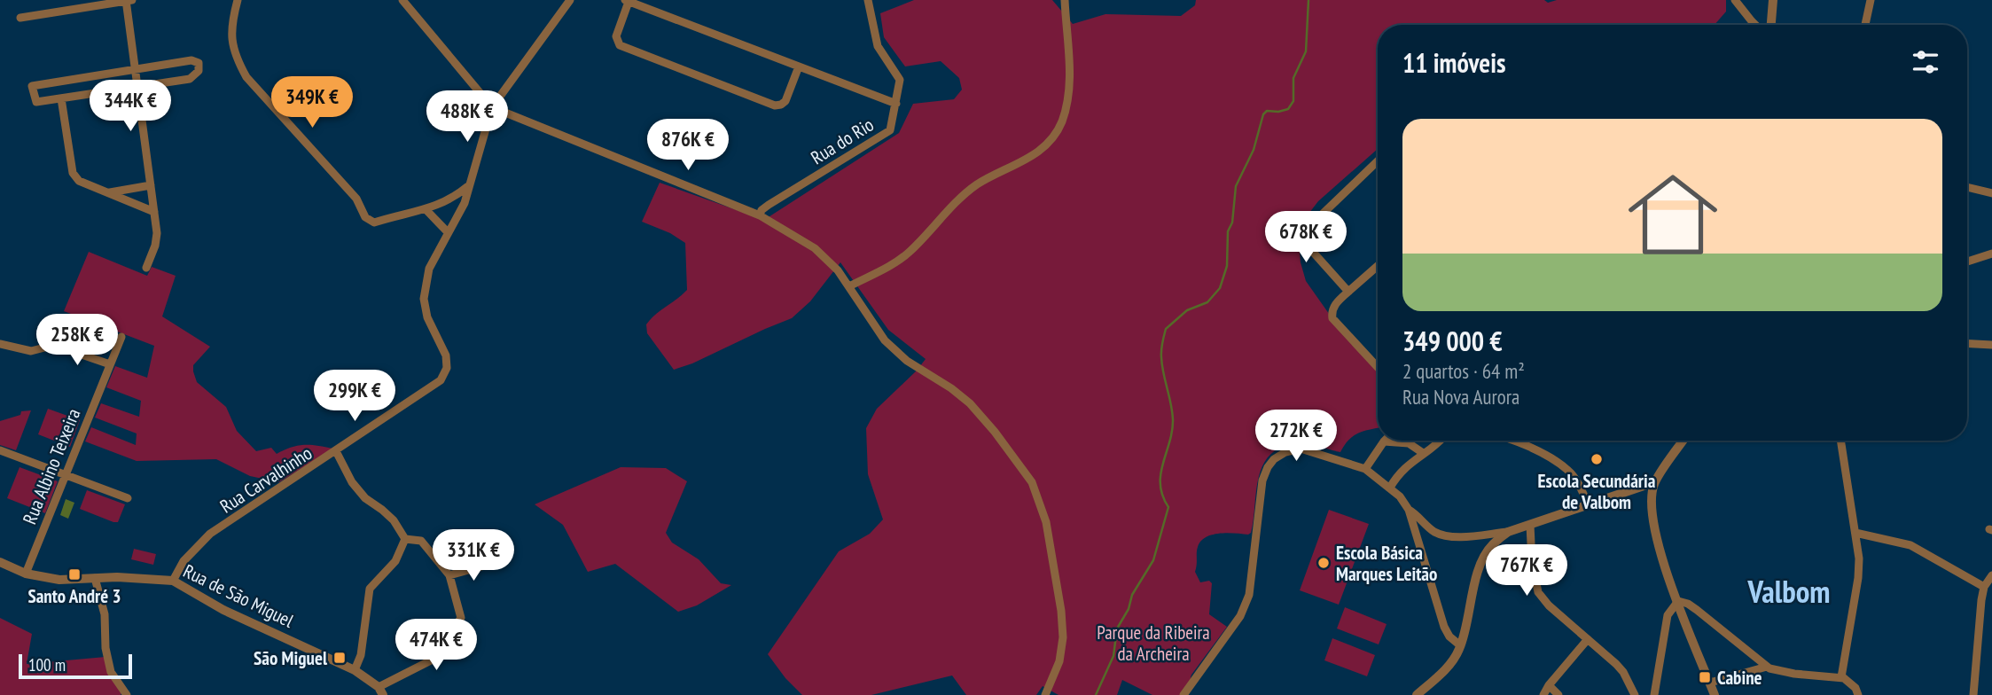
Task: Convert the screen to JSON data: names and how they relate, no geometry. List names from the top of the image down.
{
  "streets": {
    "street": [
      "Rua do Rio",
      "Rua Albino Teixeira",
      "Rua Carvalhinho",
      "Rua de São Miguel"
    ]
  },
  "crossings": [
    ["Rua Albino Teixeira", "Rua de São Miguel"],
    ["Rua Carvalhinho", "Rua de São Miguel"]
  ],
  "districts": ["Valbom"],
  "parks": ["Parque da Ribeira da Archeira"],
  "places": {
    "other": ["Escola Secundária de Valbom", "Escola Básica Marques Leitão"],
    "transit": ["Santo André 3", "São Miguel", "Cabine"]
  },
  "scale_bar": "100 m",
  "page": {
    "heading": "11 imóveis",
    "price": [
      "349K €",
      "344K €",
      "488K €",
      "876K €",
      "678K €",
      "258K €",
      "299K €",
      "272K €",
      "331K €",
      "767K €",
      "474K €"
    ],
    "list": [
      {
        "name": "349 000 €",
        "note": "2 quartos · 64 m² · Rua Nova Aurora"
      }
    ],
    "scale": "100 m"
  }
}
